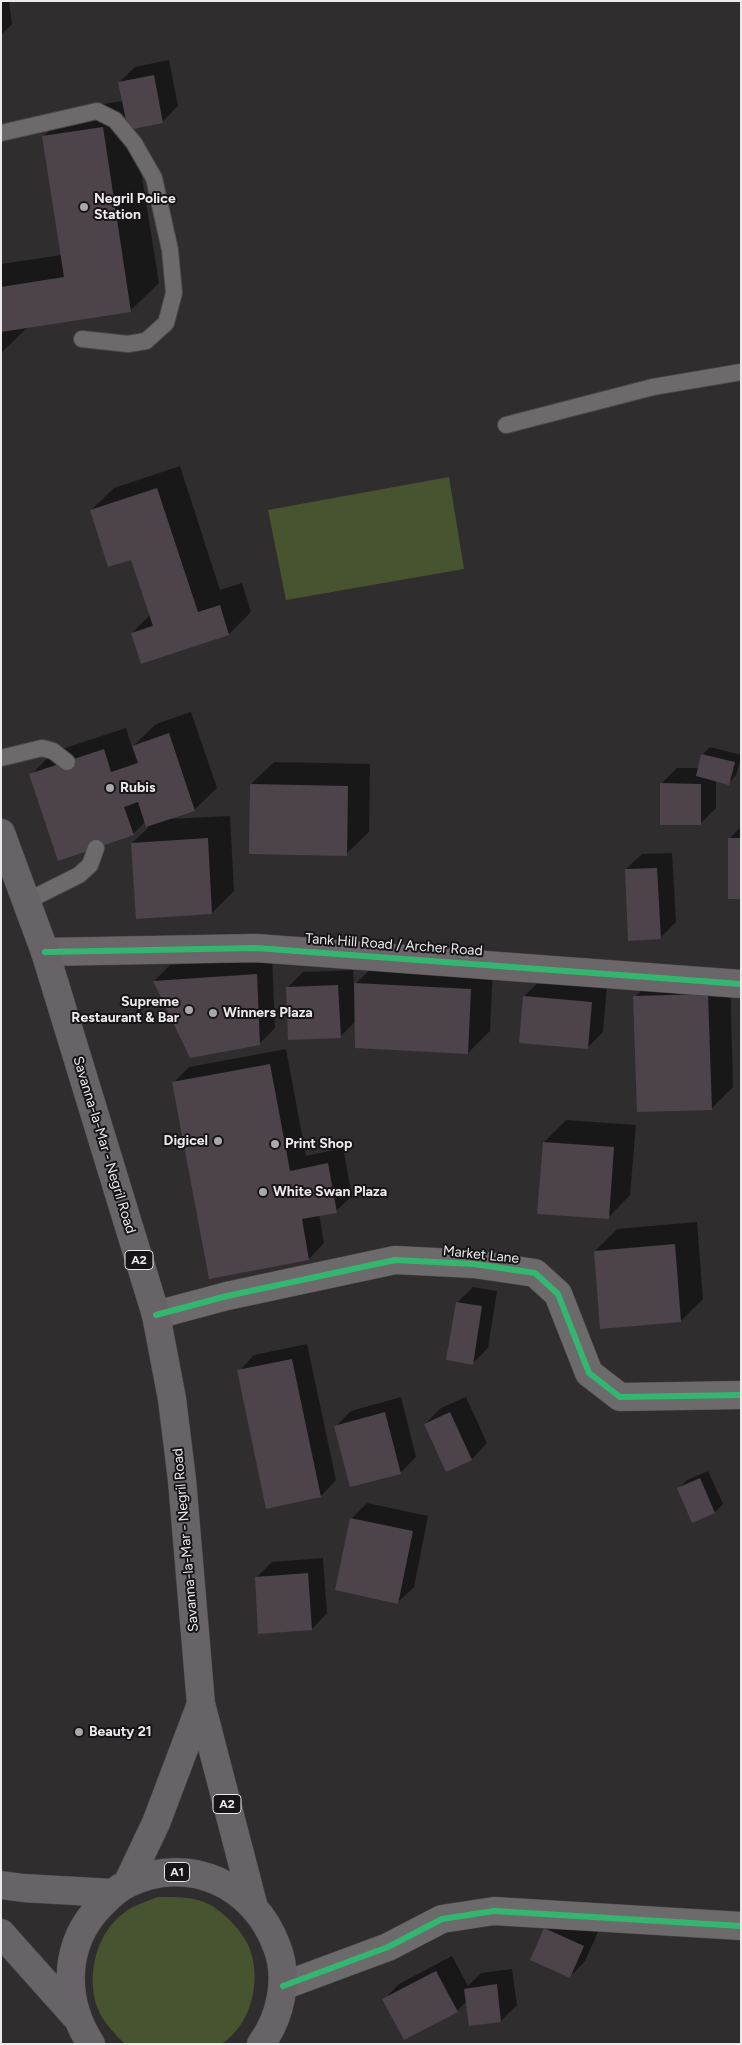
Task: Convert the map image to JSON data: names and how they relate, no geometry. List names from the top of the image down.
{
  "streets": {
    "main road": ["Savanna-la-Mar - Negril Road", "A2", "A1"],
    "street": ["Tank Hill Road / Archer Road", "Market Lane"]
  },
  "crossings": [
    ["Tank Hill Road / Archer Road", "Savanna-la-Mar - Negril Road"],
    ["Savanna-la-Mar - Negril Road", "Market Lane"],
    ["Savanna-la-Mar - Negril Road", "A1"]
  ],
  "places": [
    "Negril Police Station",
    "Rubis",
    "Supreme Restaurant & Bar",
    "Winners Plaza",
    "Digicel",
    "Print Shop",
    "White Swan Plaza",
    "Beauty 21"
  ]
}
